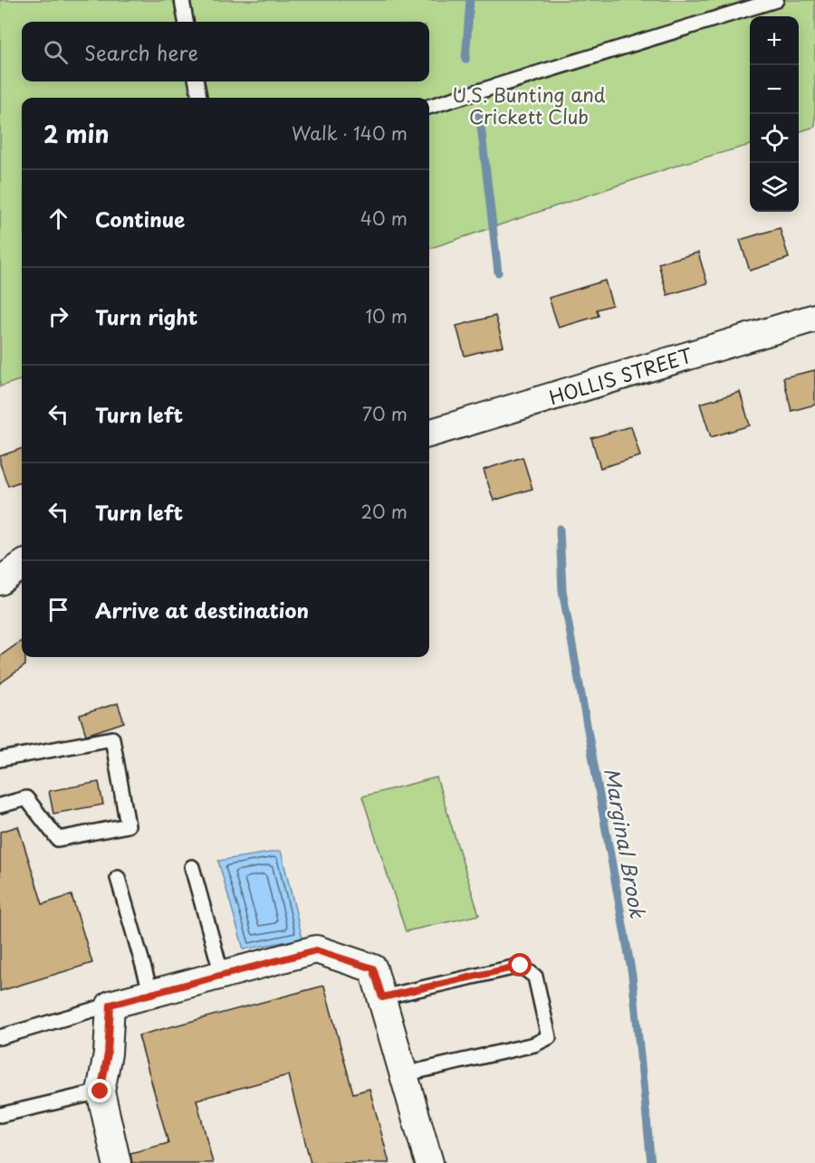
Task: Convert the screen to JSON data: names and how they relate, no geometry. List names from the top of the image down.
{
  "streets": {
    "street": ["HOLLIS STREET"]
  },
  "water": ["Marginal Brook"],
  "parks": ["U.S. Bunting and Crickett Club"],
  "page": {
    "map_buttons": ["+", "−"],
    "search": "Search here",
    "heading": ["2 min", "Walk · 140 m"],
    "list": [
      ["Continue", "40 m"],
      ["Turn right", "10 m"],
      ["Turn left", "70 m"],
      ["Turn left", "20 m"],
      "Arrive at destination"
    ]
  }
}
